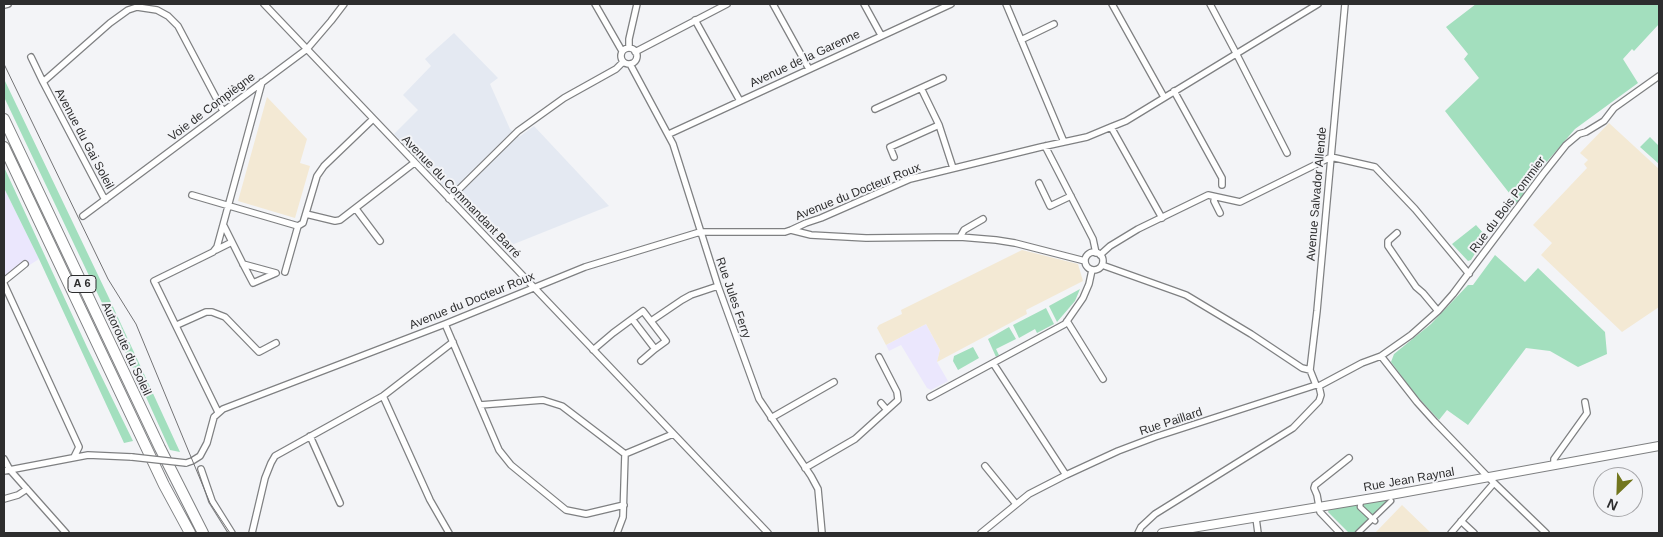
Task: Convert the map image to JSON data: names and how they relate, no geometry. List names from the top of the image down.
{
  "streets": {
    "highway": ["A 6", "Autoroute du Soleil"],
    "street": [
      "Avenue de la Garenne",
      "Voie de Compiègne",
      "Avenue du Gai Soleil",
      "Avenue du Docteur Roux",
      "Avenue Salvador Allende",
      "Avenue du Commandant Barré",
      "Rue du Bois Pommier",
      "Rue Jules Ferry",
      "Rue Paillard",
      "Rue Jean Raynal"
    ]
  },
  "crossings": [
    ["Avenue de la Garenne", "Rue Jules Ferry"],
    ["Voie de Compiègne", "Avenue du Gai Soleil"],
    ["Voie de Compiègne", "Avenue du Commandant Barré"],
    ["Avenue du Docteur Roux", "Avenue du Commandant Barré"],
    ["Avenue du Docteur Roux", "Rue Jules Ferry"],
    ["Avenue Salvador Allende", "Rue Paillard"],
    ["Rue du Bois Pommier", "Rue Paillard"]
  ],
  "north": "bottom left"
}
